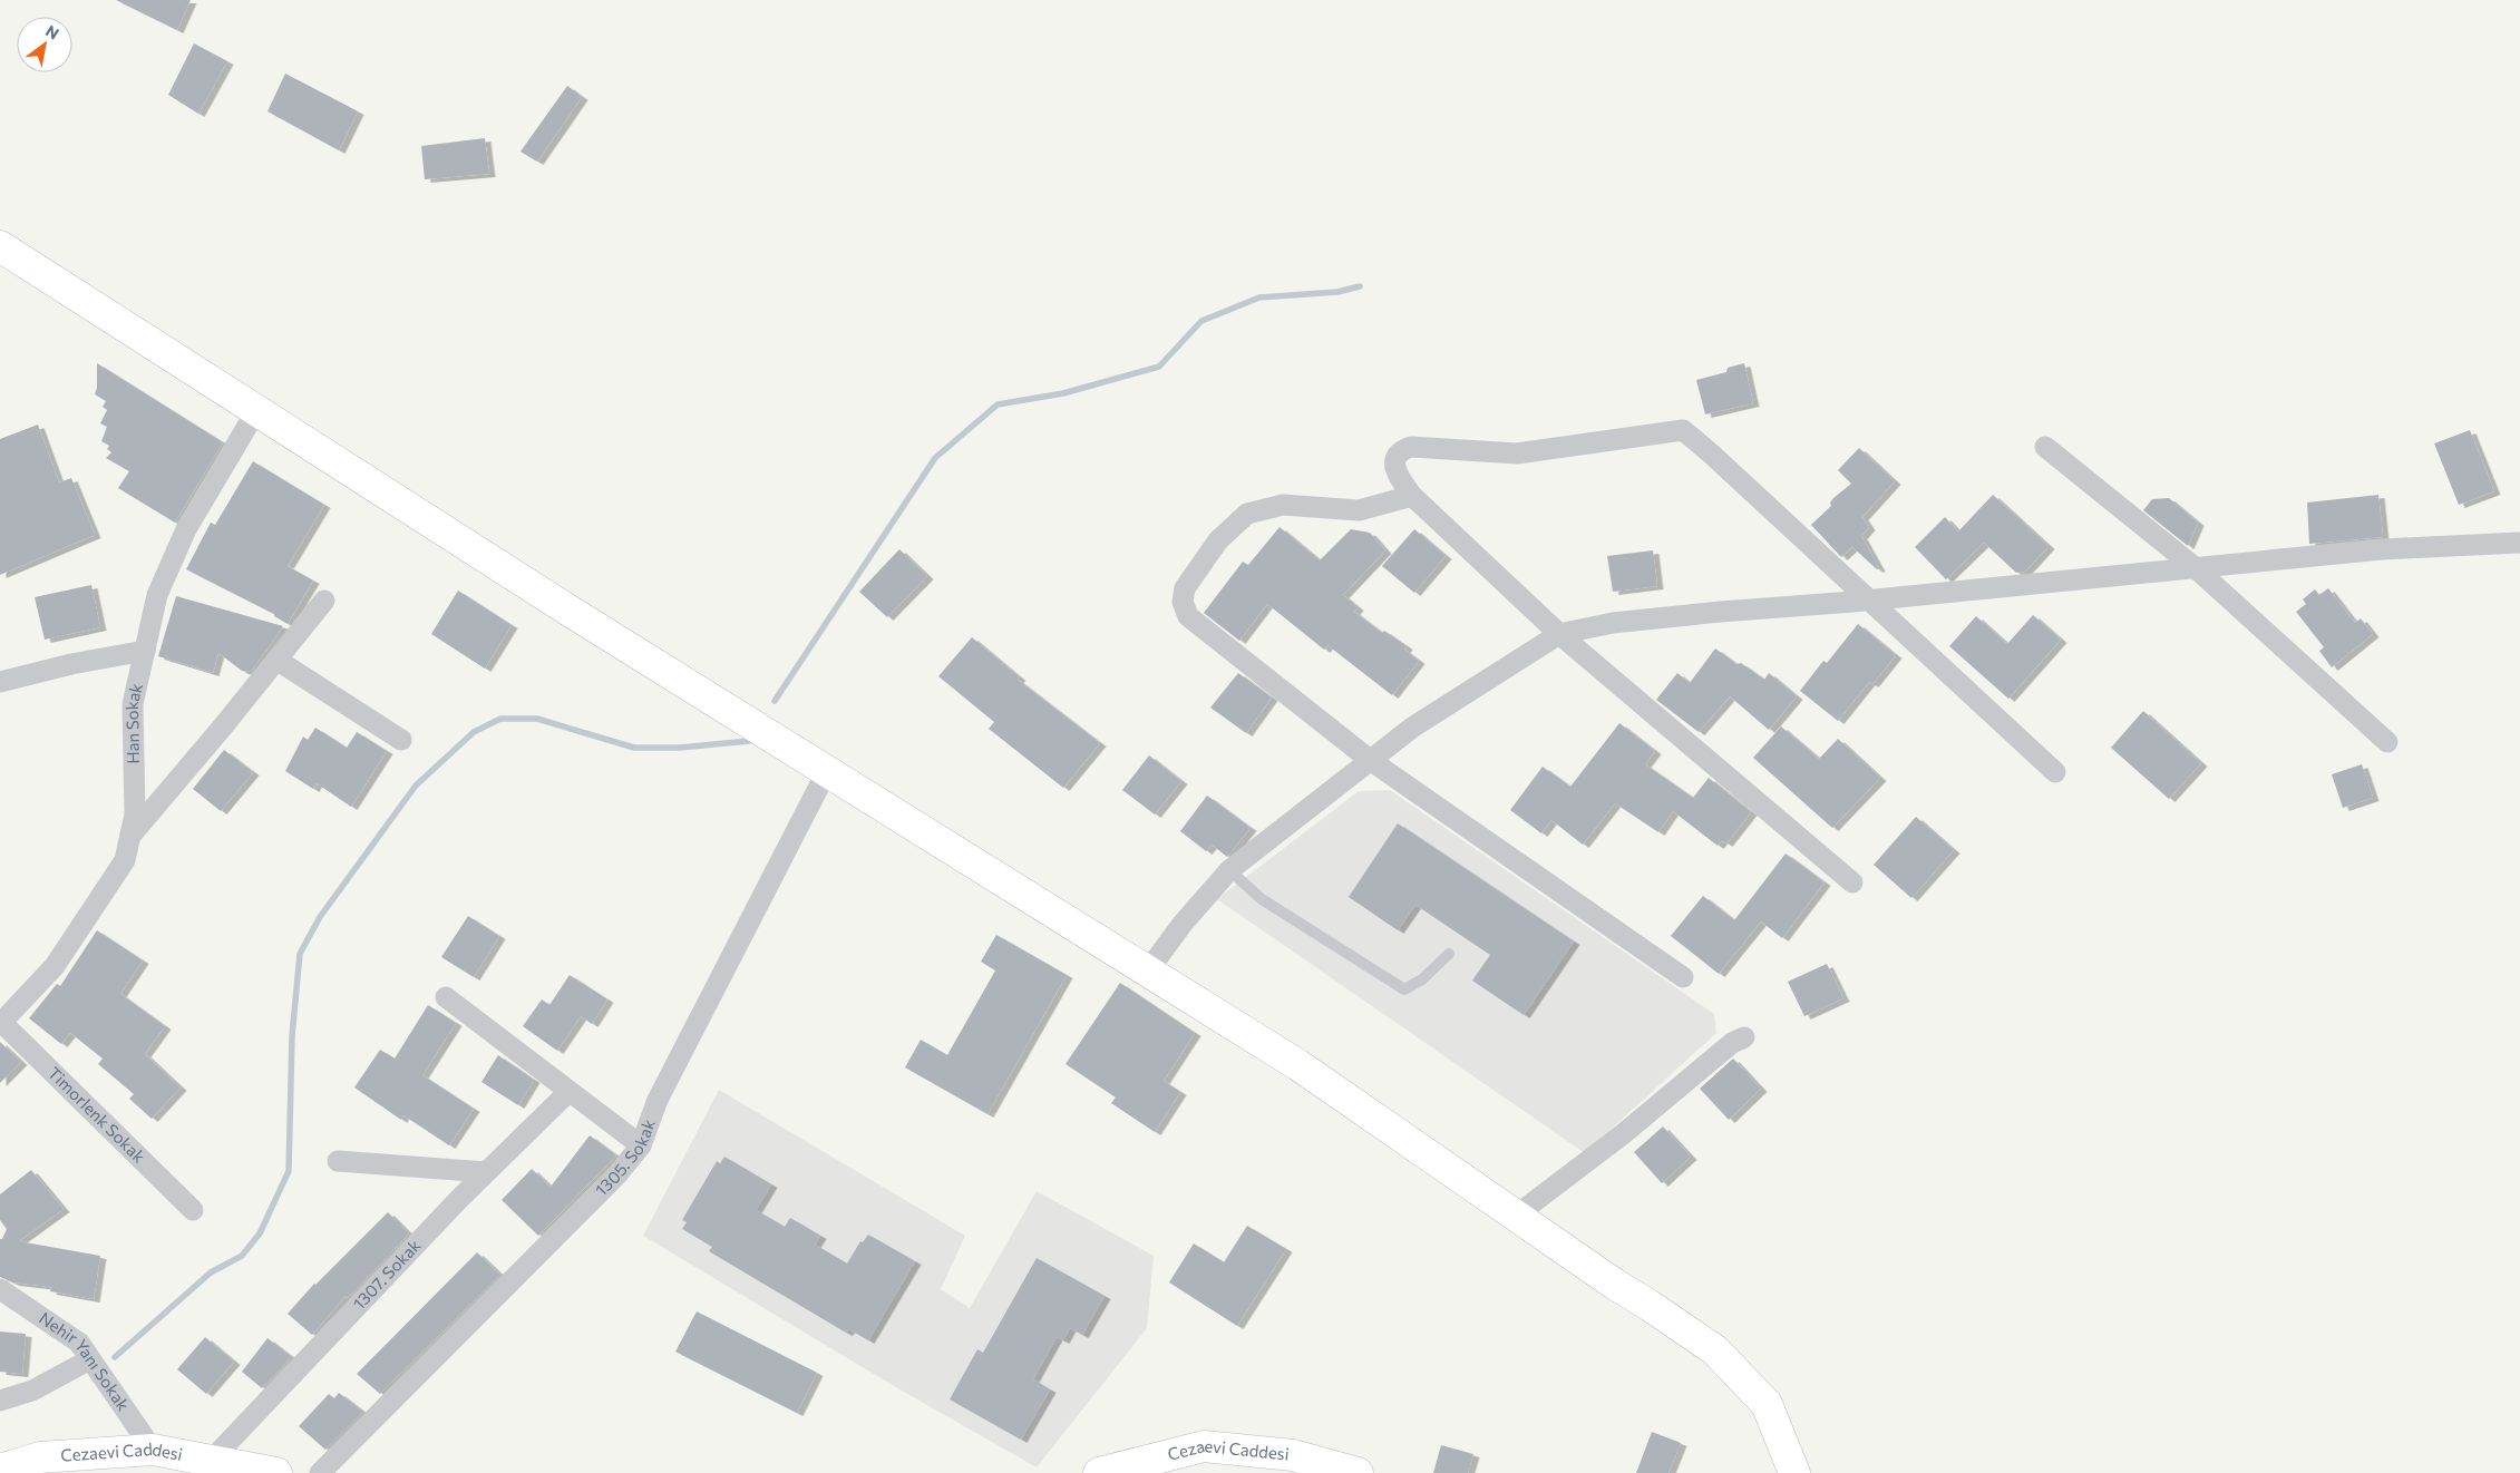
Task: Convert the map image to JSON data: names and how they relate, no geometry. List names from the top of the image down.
{
  "streets": {
    "street": [
      "Han Sokak",
      "Timorlenk Sokak",
      "1305. Sokak",
      "1307. Sokak",
      "Nehir Yanı Sokak",
      "Cezaevi Caddesi"
    ]
  },
  "crossings": [
    ["Han Sokak", "Timorlenk Sokak"],
    ["1307. Sokak", "Cezaevi Caddesi"],
    ["Nehir Yanı Sokak", "Cezaevi Caddesi"]
  ],
  "north": "top right"
}
